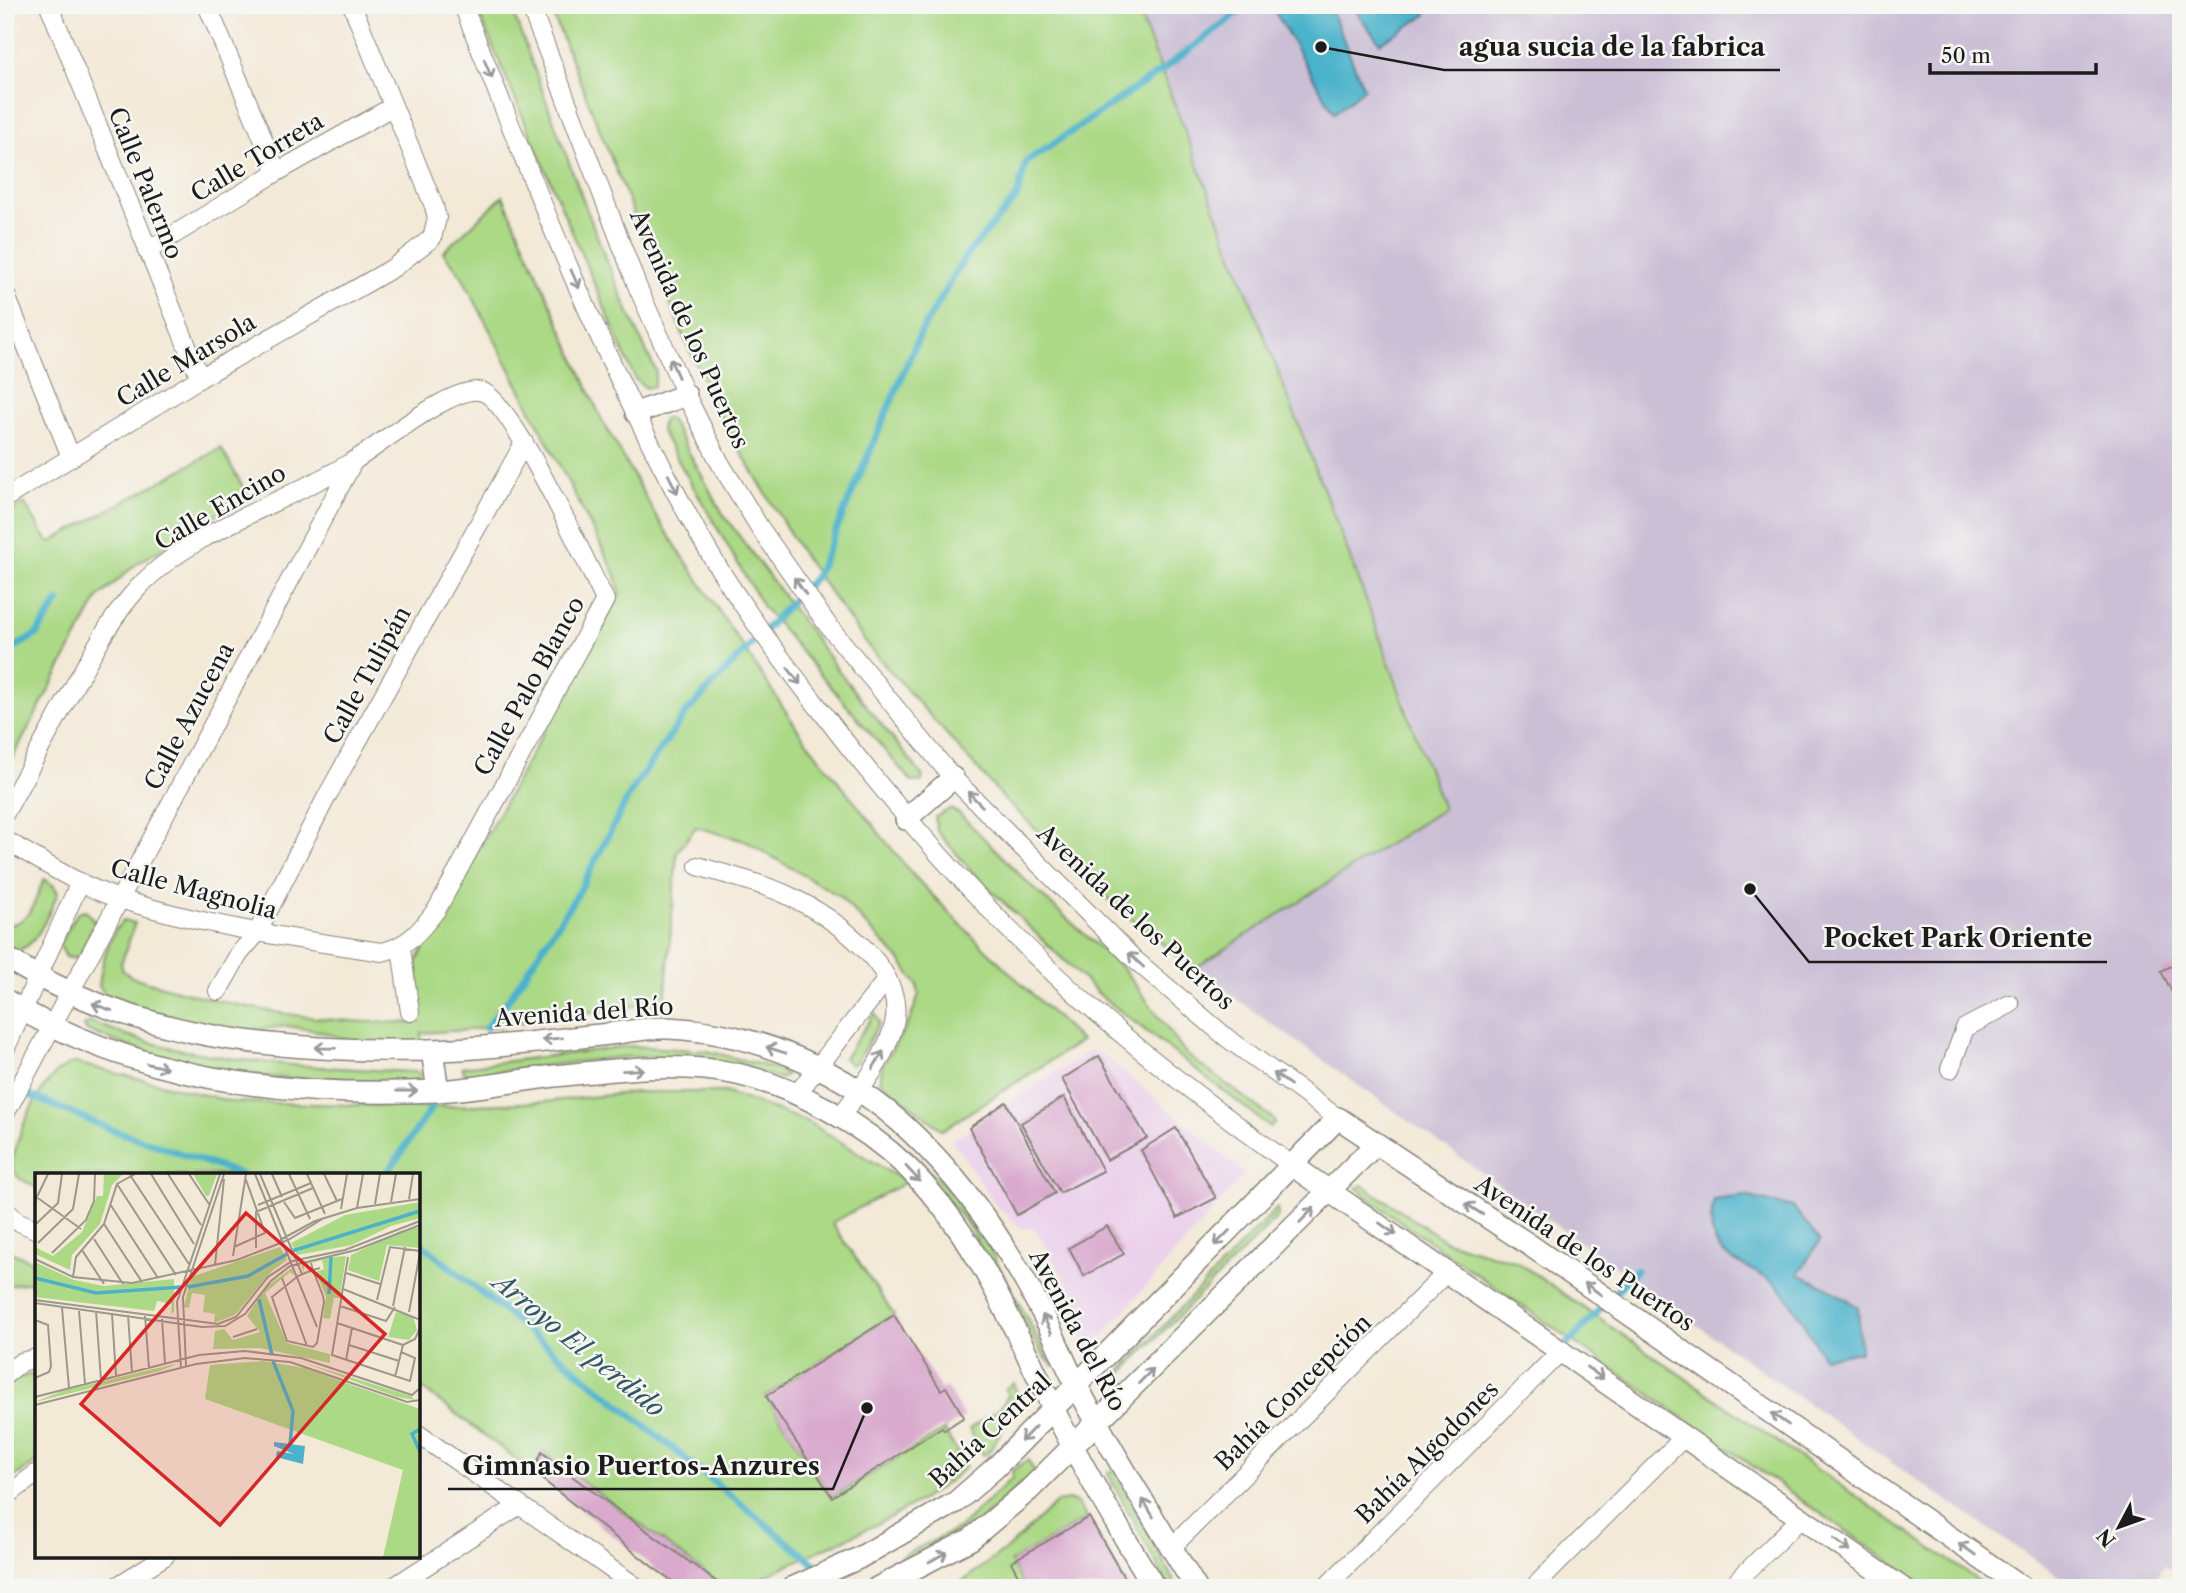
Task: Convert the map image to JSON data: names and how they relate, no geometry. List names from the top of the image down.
{
  "streets": {
    "street": [
      "Calle Torreta",
      "Calle Palermo",
      "Avenida de los Puertos",
      "Calle Marsola",
      "Calle Encino",
      "Calle Tulipán",
      "Calle Palo Blanco",
      "Calle Azucena",
      "Calle Magnolia",
      "Avenida del Río",
      "Bahía Concepción",
      "Bahía Central",
      "Bahía Algodones"
    ]
  },
  "crossings": [
    ["Calle Torreta", "Calle Palermo"],
    ["Calle Torreta", "Calle Marsola"],
    ["Calle Palermo", "Calle Marsola"],
    ["Avenida de los Puertos", "Bahía Central"],
    ["Calle Encino", "Calle Palo Blanco"],
    ["Calle Encino", "Calle Azucena"],
    ["Calle Tulipán", "Calle Palo Blanco"],
    ["Calle Tulipán", "Calle Magnolia"],
    ["Calle Palo Blanco", "Calle Magnolia"],
    ["Calle Azucena", "Calle Magnolia"],
    ["Calle Azucena", "Avenida del Río"],
    ["Avenida del Río", "Bahía Concepción"],
    ["Avenida del Río", "Bahía Central"]
  ],
  "water": ["Arroyo El perdido"],
  "places": ["agua sucia de la fabrica", "Pocket Park Oriente", "Gimnasio Puertos-Anzures"],
  "scale_bar": "50 m",
  "north": "bottom left"
}
